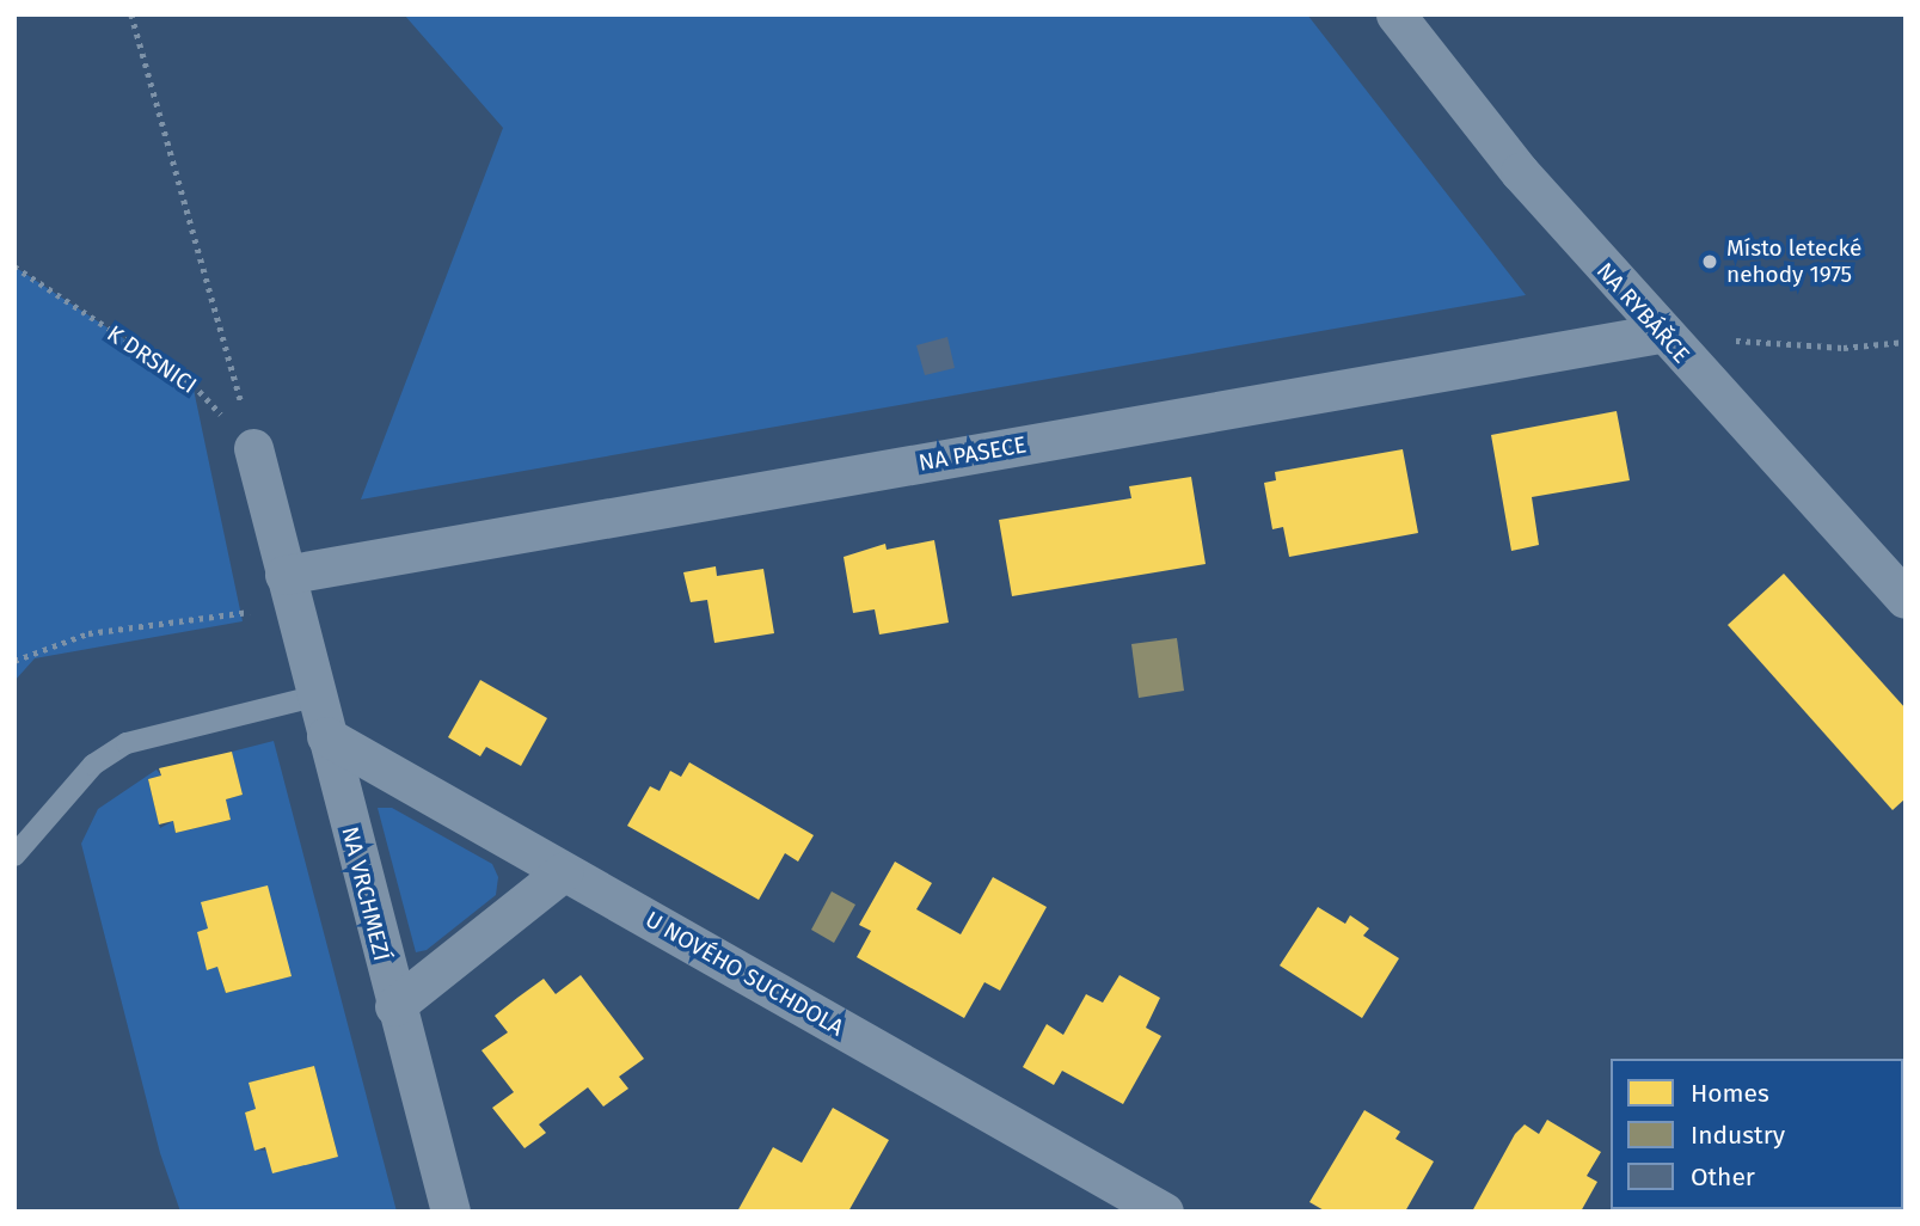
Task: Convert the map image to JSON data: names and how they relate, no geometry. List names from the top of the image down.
{
  "streets": {
    "street": [
      "NA RYBÁŘCE",
      "NA PASECE",
      "NA VRCHMEZÍ",
      "U NOVÉHO SUCHDOLA"
    ],
    "path": ["K DRSNICI"]
  },
  "crossings": [
    ["NA RYBÁŘCE", "NA PASECE"],
    ["NA PASECE", "NA VRCHMEZÍ"],
    ["NA VRCHMEZÍ", "U NOVÉHO SUCHDOLA"]
  ],
  "places": ["Místo letecké nehody 1975"],
  "legend": ["Homes", "Industry", "Other"]
}
